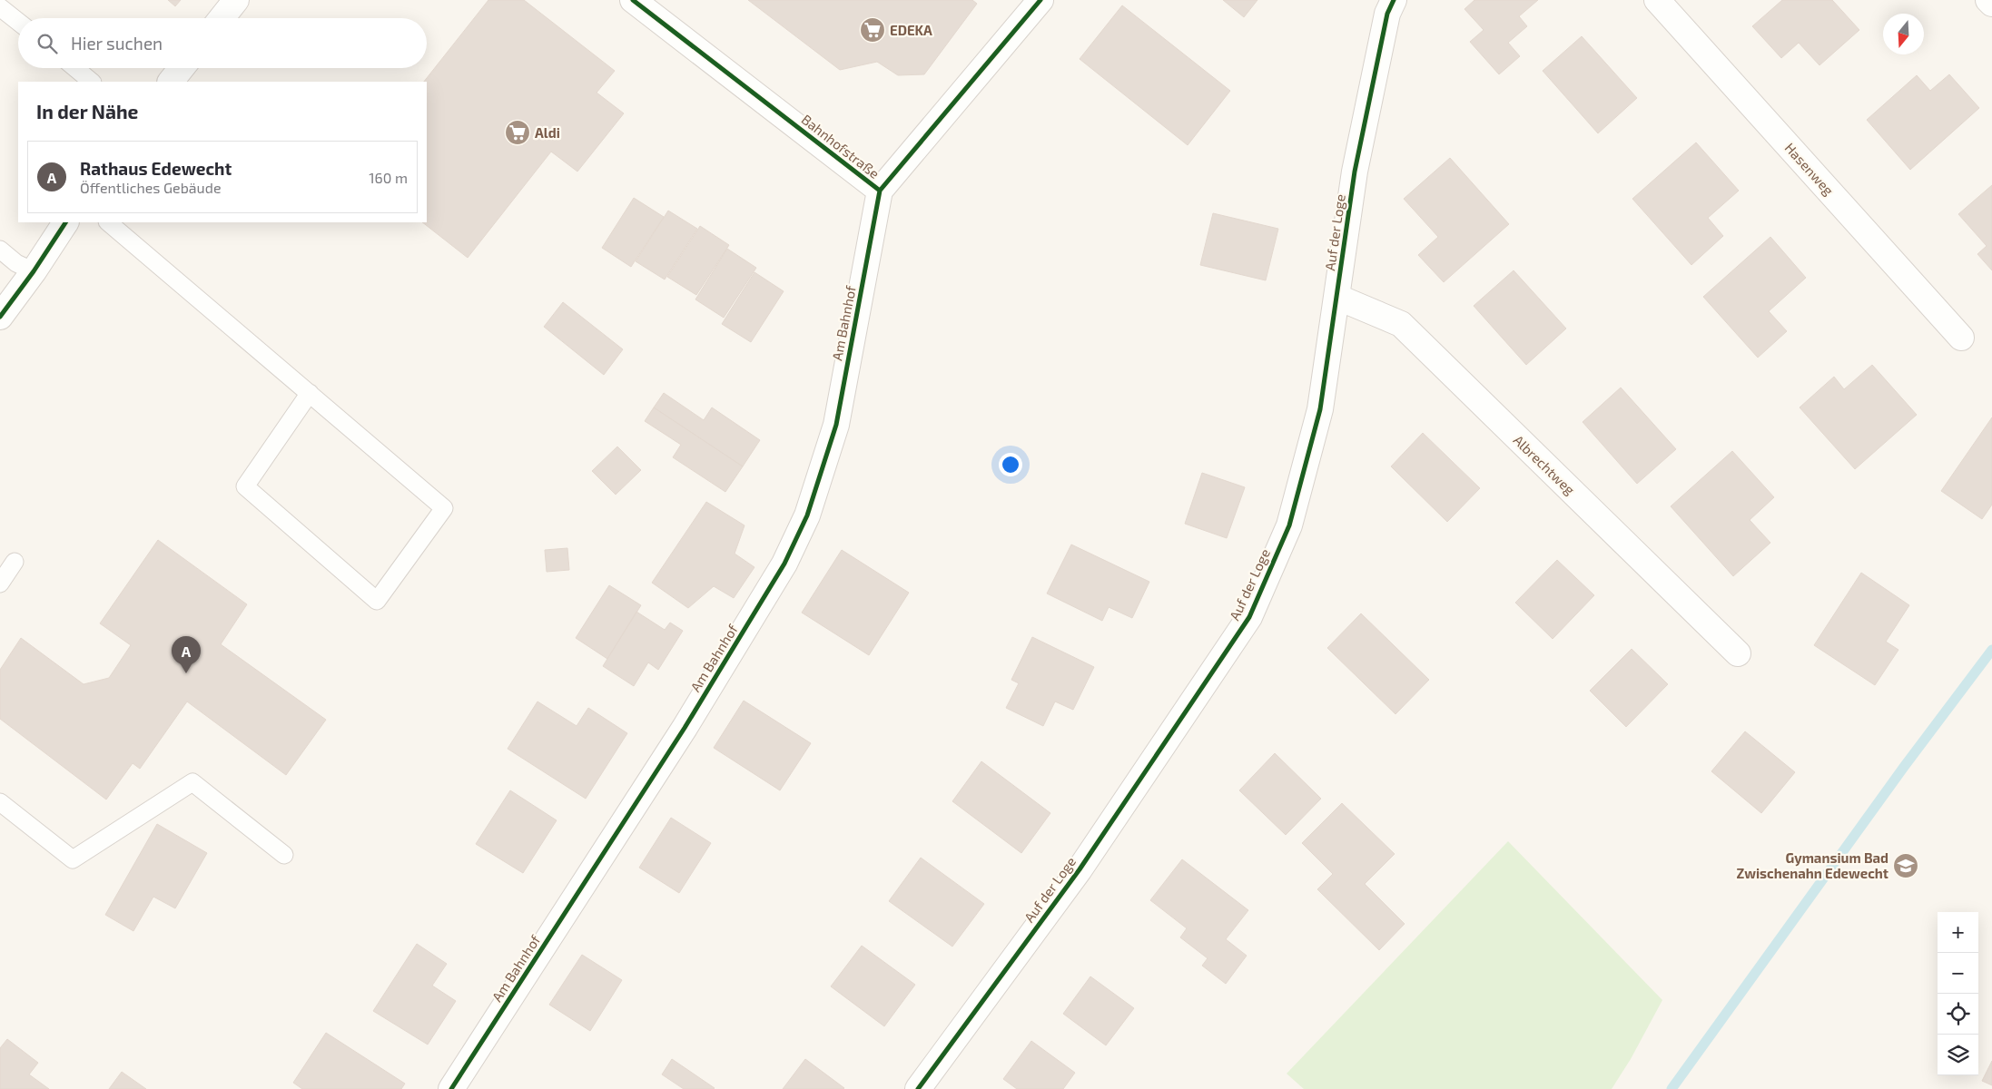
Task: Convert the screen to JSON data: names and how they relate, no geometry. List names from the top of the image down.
{
  "streets": {
    "street": [
      "Bahnhofstraße",
      "Hasenweg",
      "Auf der Loge",
      "Am Bahnhof",
      "Albrechtweg"
    ]
  },
  "crossings": [
    ["Bahnhofstraße", "Am Bahnhof"],
    ["Auf der Loge", "Albrechtweg"]
  ],
  "places": {
    "supermarket": ["EDEKA", "Aldi"],
    "school or university": ["Gymansium Bad Zwischenahn Edewecht"]
  },
  "north": "bottom",
  "page": {
    "search": "Hier suchen",
    "heading": "In der Nähe",
    "list": [
      {
        "mark": "A",
        "name": "Rathaus Edewecht",
        "note": "Öffentliches Gebäude",
        "value": "160 m"
      }
    ],
    "pins": "A",
    "map_buttons": ["+", "−"]
  }
}
